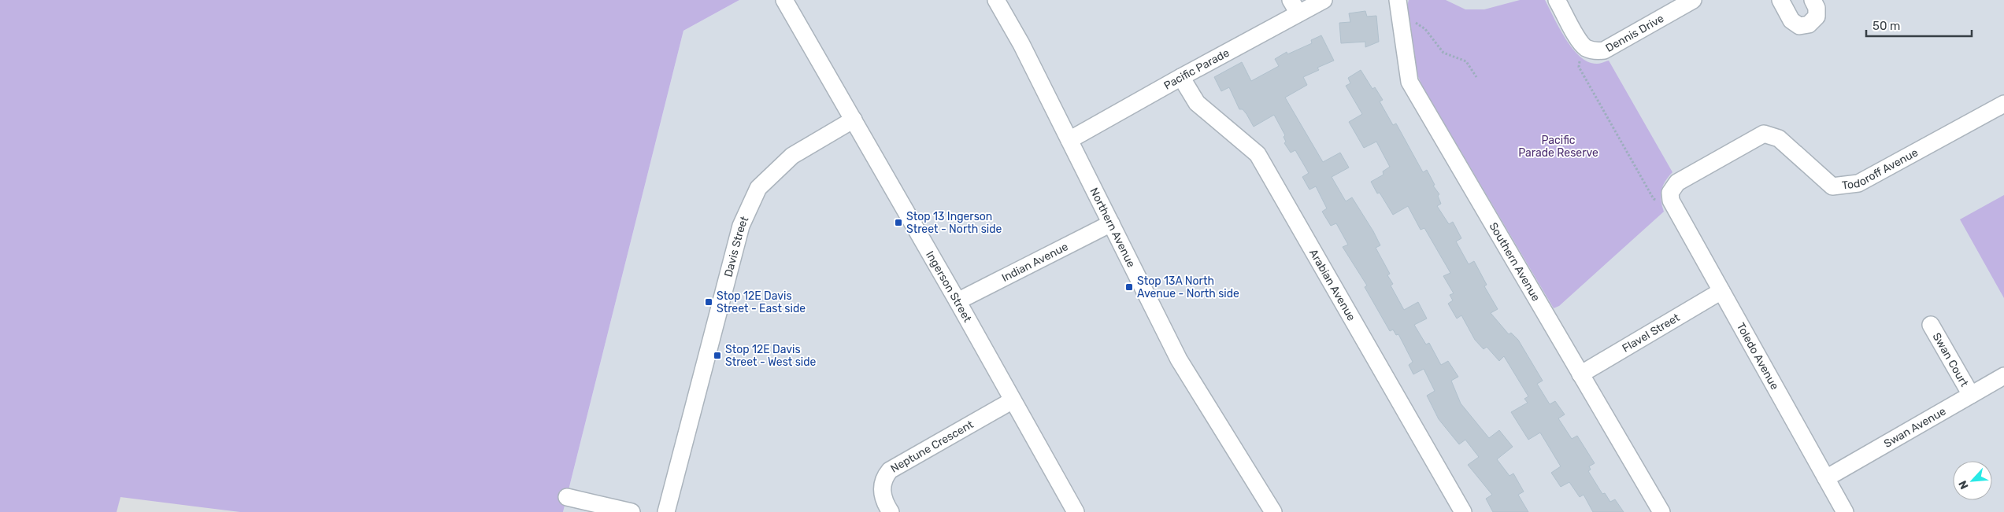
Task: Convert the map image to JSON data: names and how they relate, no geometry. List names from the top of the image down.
{
  "streets": {
    "street": [
      "Dennis Drive",
      "Pacific Parade",
      "Todoroff Avenue",
      "Northern Avenue",
      "Davis Street",
      "Southern Avenue",
      "Indian Avenue",
      "Arabian Avenue",
      "Ingerson Street",
      "Flavel Street",
      "Toledo Avenue",
      "Swan Court",
      "Swan Avenue",
      "Neptune Crescent"
    ]
  },
  "crossings": [
    ["Pacific Parade", "Northern Avenue"],
    ["Pacific Parade", "Arabian Avenue"],
    ["Todoroff Avenue", "Toledo Avenue"],
    ["Northern Avenue", "Indian Avenue"],
    ["Davis Street", "Ingerson Street"],
    ["Southern Avenue", "Flavel Street"],
    ["Indian Avenue", "Ingerson Street"],
    ["Ingerson Street", "Neptune Crescent"],
    ["Flavel Street", "Toledo Avenue"],
    ["Toledo Avenue", "Swan Avenue"],
    ["Swan Court", "Swan Avenue"]
  ],
  "parks": ["Pacific Parade Reserve"],
  "places": {
    "transit": [
      "Stop 13 Ingerson Street - North side",
      "Stop 13A North Avenue - North side",
      "Stop 12E Davis Street - East side",
      "Stop 12E Davis Street - West side"
    ]
  },
  "scale_bar": "50 m",
  "north": "bottom left"
}
